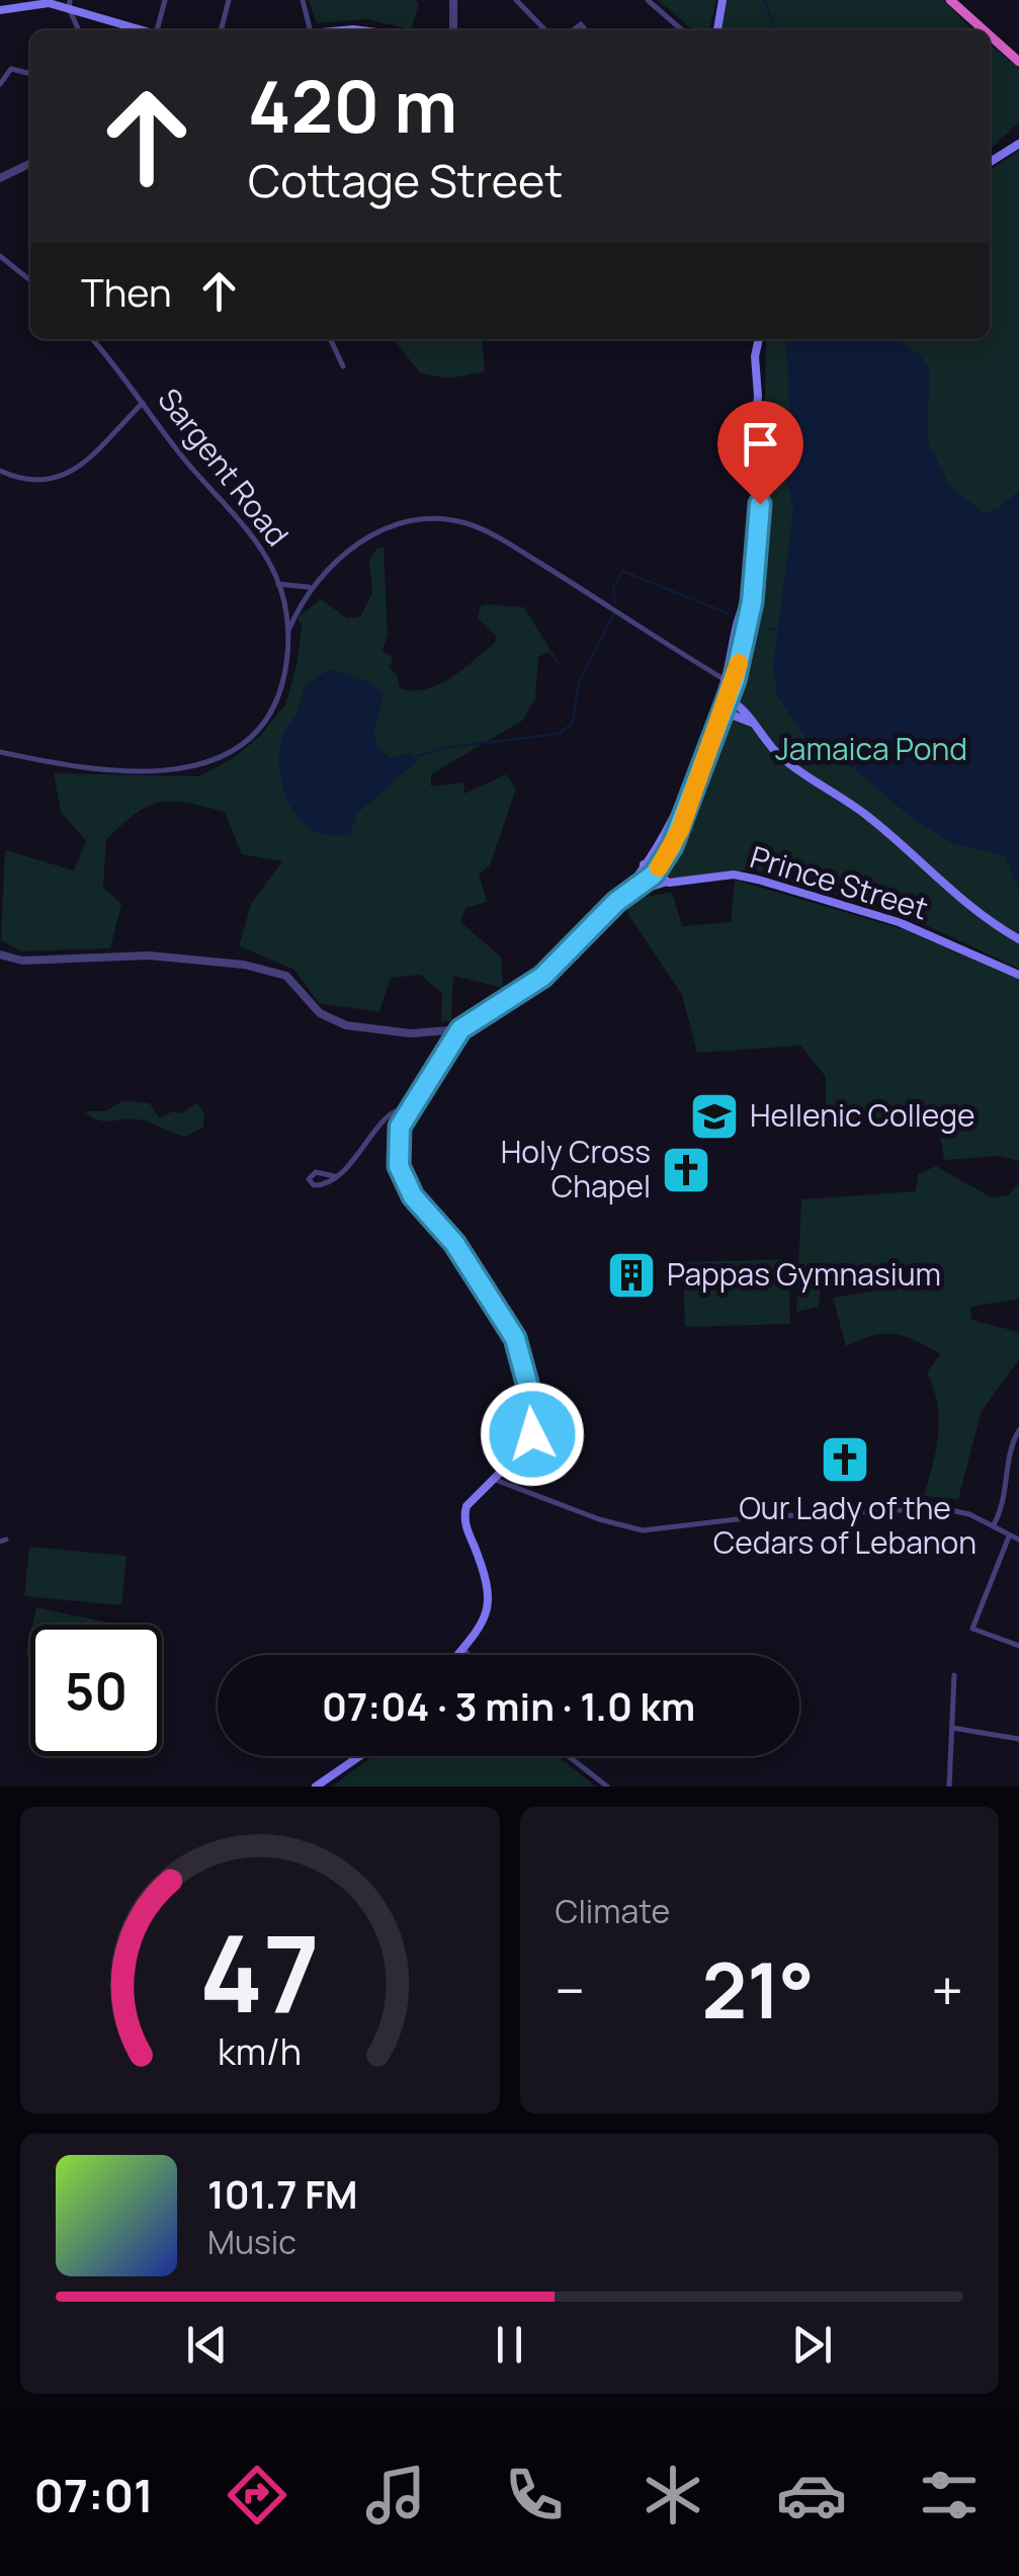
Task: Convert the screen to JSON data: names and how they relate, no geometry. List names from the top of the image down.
{
  "streets": {
    "main road": ["Prince Street"],
    "street": ["Sargent Road"]
  },
  "parks": ["Jamaica Pond"],
  "places": {
    "school or university": ["Hellenic College"],
    "church": ["Holy Cross Chapel", "Our Lady of the Cedars of Lebanon"],
    "building": ["Pappas Gymnasium"]
  },
  "page": {
    "turn": ["420 m", "Cottage Street"],
    "then": "Then",
    "limit": "50",
    "trip": "07:04 · 3 min · 1.0 km",
    "tile": "Climate",
    "heat": ["−", "21°", "+"],
    "song": ["101.7 FM", "Music"],
    "tabs": "07:01",
    "gauge": ["47", "km/h"]
  }
}
